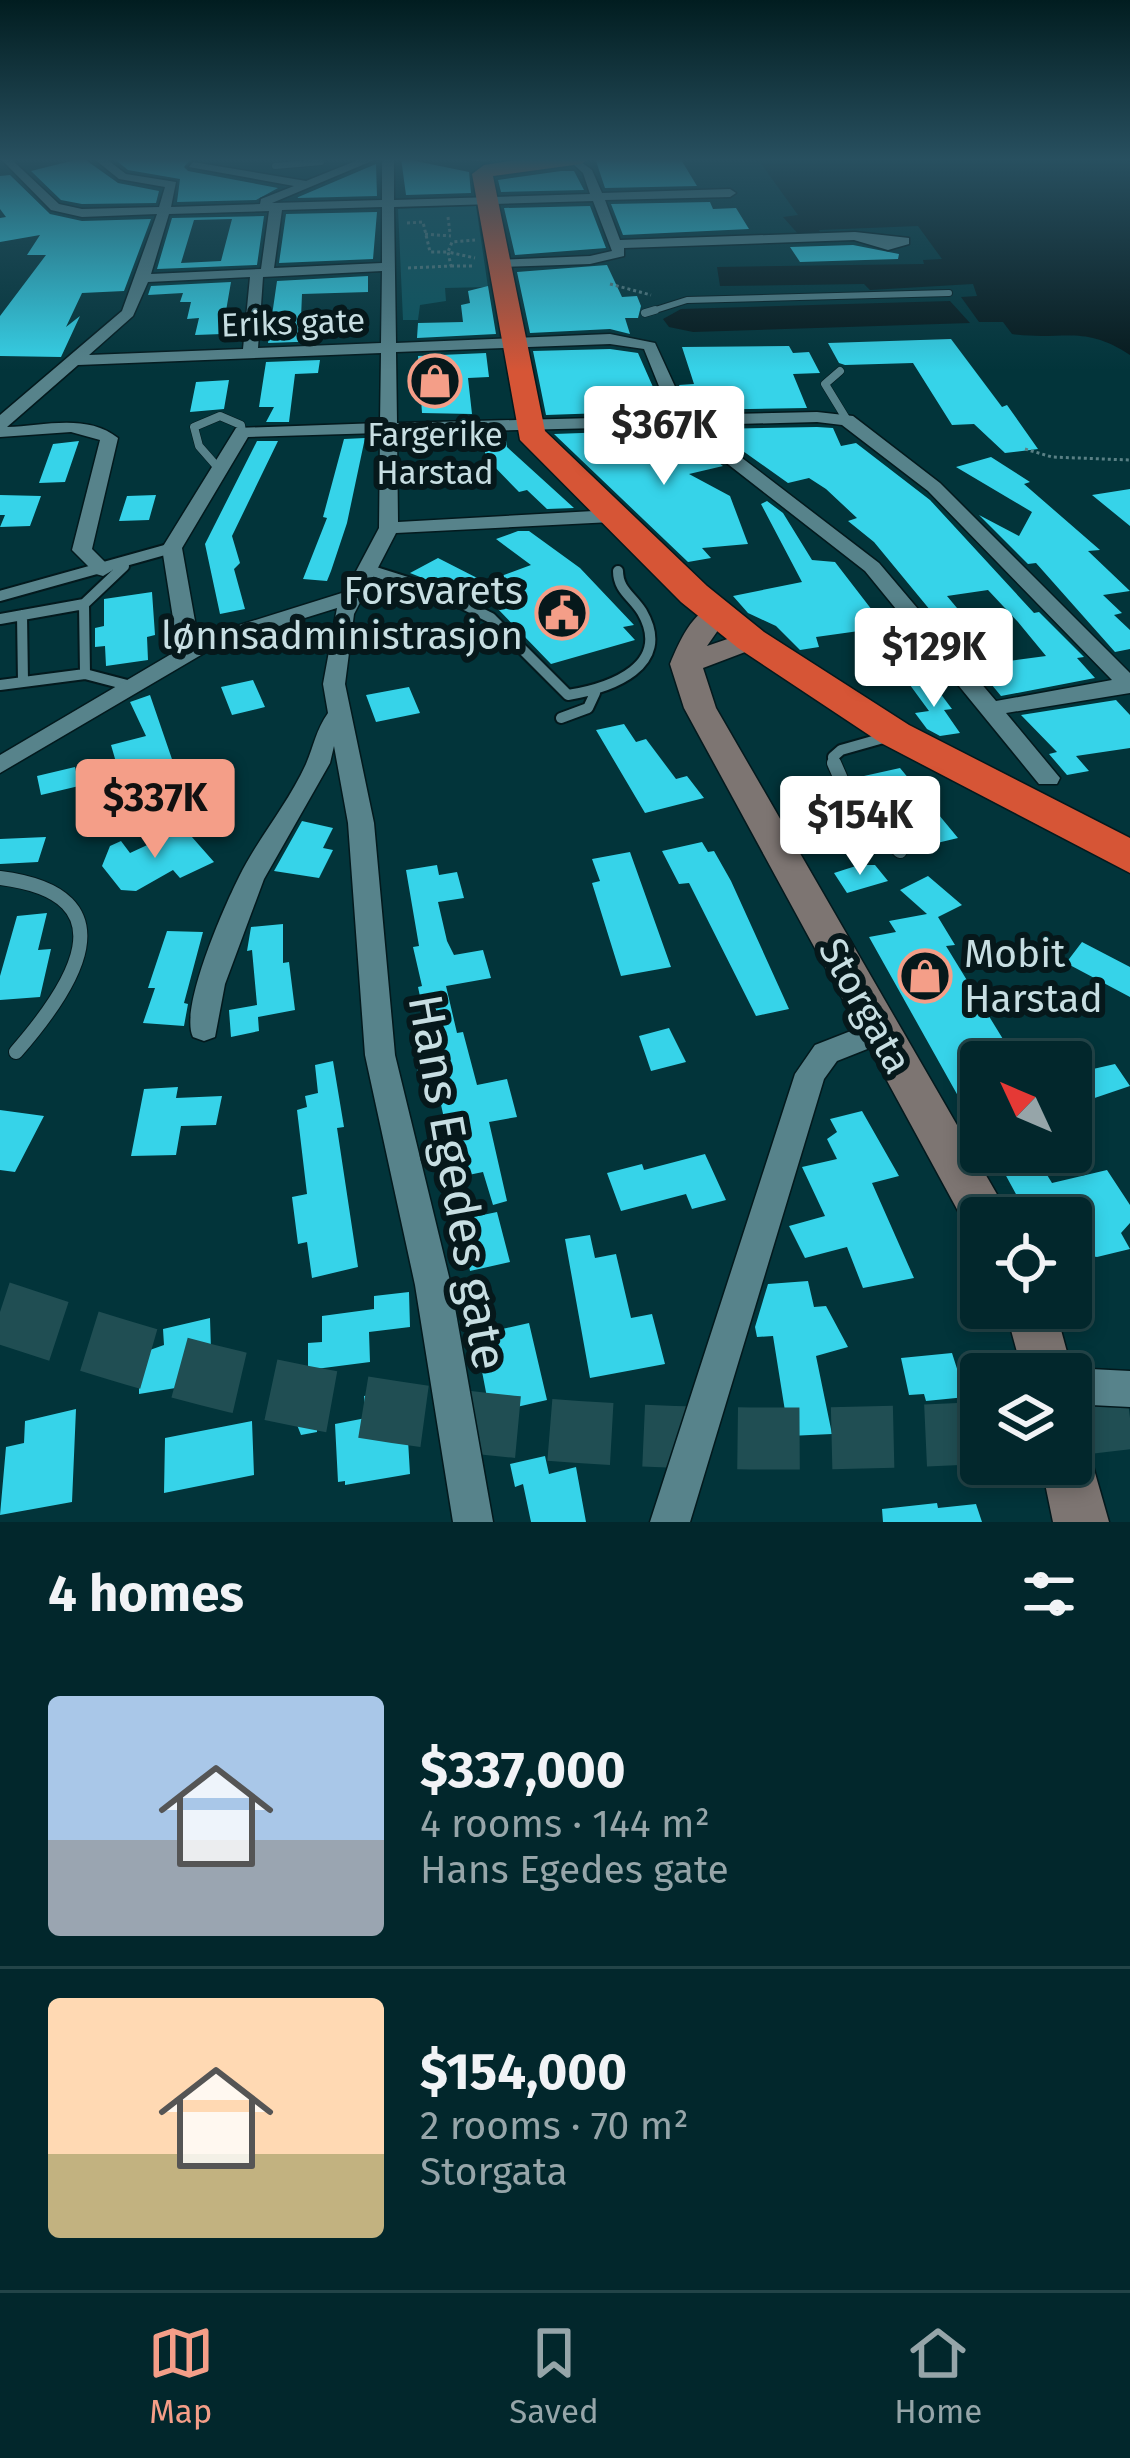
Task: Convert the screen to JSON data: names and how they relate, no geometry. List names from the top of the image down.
{
  "streets": {
    "street": ["Eriks gate", "Storgata", "Hans Egedes gate"]
  },
  "crossings": [
    ["Eriks gate", "Hans Egedes gate"]
  ],
  "places": {
    "shop": ["Fargerike Harstad", "Mobit Harstad"],
    "public building": ["Forsvarets lønnsadministrasjon"]
  },
  "north": "top left",
  "page": {
    "price": [
      "$367K",
      "$129K",
      "$337K",
      "$154K"
    ],
    "heading": "4 homes",
    "list": [
      {
        "name": "$337,000",
        "note": "4 rooms · 144 m² · Hans Egedes gate"
      },
      {
        "name": "$154,000",
        "note": "2 rooms · 70 m² · Storgata"
      }
    ],
    "tabs": ["Map", "Saved", "Home"]
  }
}
